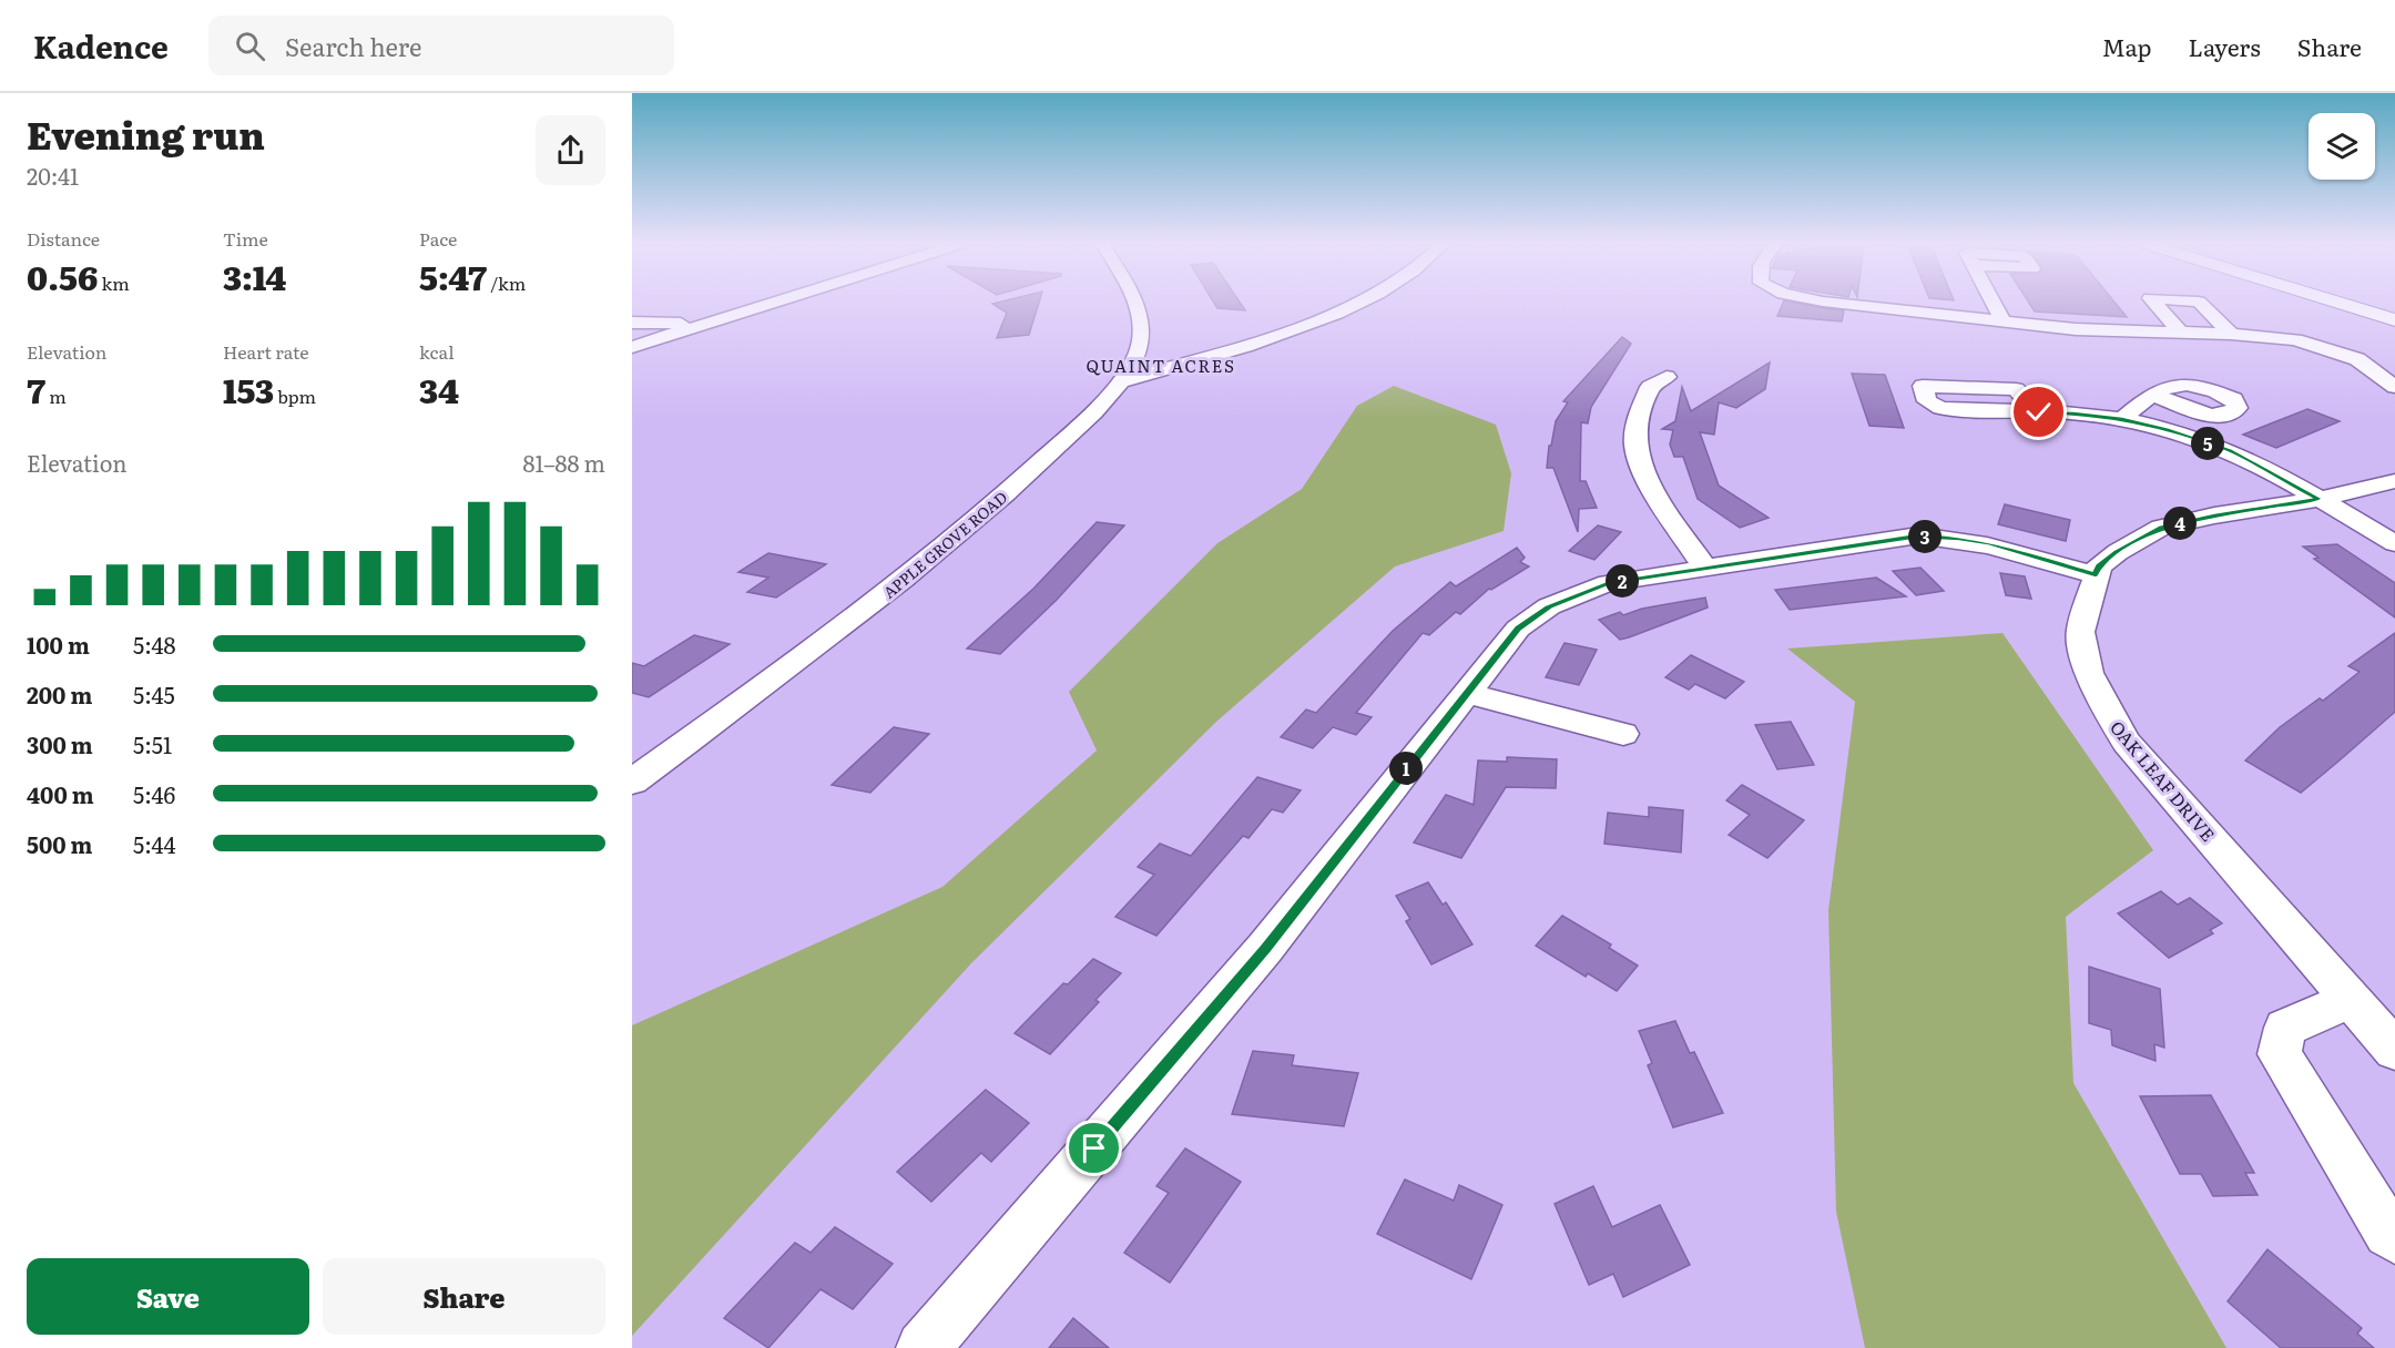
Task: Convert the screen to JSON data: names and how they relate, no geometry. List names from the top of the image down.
{
  "streets": {
    "street": ["APPLE GROVE ROAD", "OAK LEAF DRIVE"]
  },
  "districts": ["QUAINT ACRES"],
  "page": {
    "header": "Kadence",
    "search": "Search here",
    "nav": ["Map", "Layers", "Share"],
    "heading": ["Evening run", "20:41"],
    "stats": [
      ["Distance", "0.56 km"],
      ["Time", "3:14"],
      ["Pace", "5:47 /km"],
      ["Elevation", "7 m"],
      ["Heart rate", "153 bpm"],
      ["kcal", "34"]
    ],
    "pins": [
      "5",
      "4",
      "3",
      "2",
      "1"
    ],
    "chart": ["Elevation", "81–88 m"],
    "list": [
      {
        "name": "100 m",
        "note": "5:48"
      },
      {
        "name": "200 m",
        "note": "5:45"
      },
      {
        "name": "300 m",
        "note": "5:51"
      },
      {
        "name": "400 m",
        "note": "5:46"
      },
      {
        "name": "500 m",
        "note": "5:44"
      }
    ],
    "buttons": ["Save", "Share"]
  }
}
